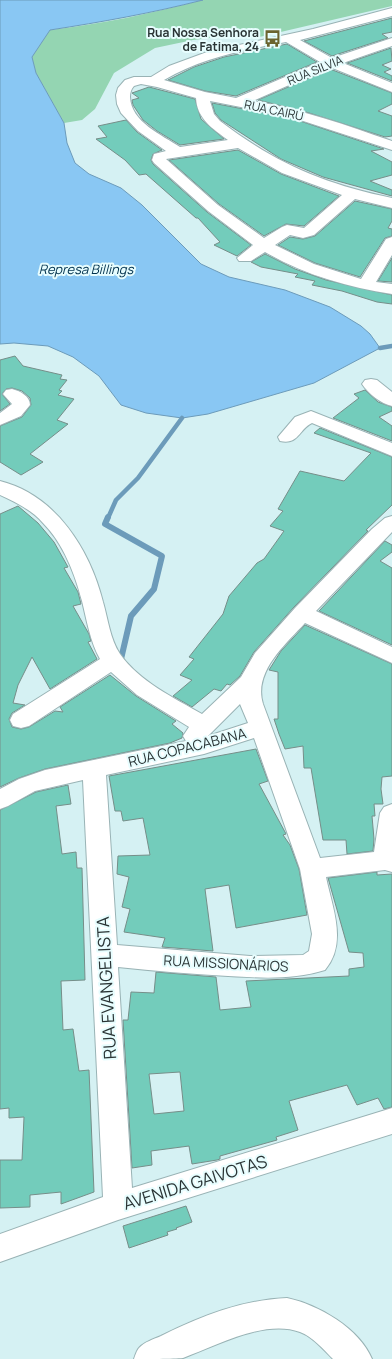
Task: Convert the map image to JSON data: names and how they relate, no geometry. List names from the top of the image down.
{
  "streets": {
    "street": [
      "RUA SILVIA",
      "RUA CAIRÚ",
      "RUA COPACABANA",
      "RUA MISSIONÁRIOS",
      "RUA EVANGELISTA",
      "AVENIDA GAIVOTAS"
    ]
  },
  "crossings": [
    ["RUA SILVIA", "RUA CAIRÚ"],
    ["RUA COPACABANA", "RUA MISSIONÁRIOS"],
    ["RUA COPACABANA", "RUA EVANGELISTA"],
    ["RUA MISSIONÁRIOS", "RUA EVANGELISTA"],
    ["RUA EVANGELISTA", "AVENIDA GAIVOTAS"]
  ],
  "water": ["Represa Billings"],
  "places": {
    "bus stop": ["Rua Nossa Senhora de Fatima, 24"]
  }
}
